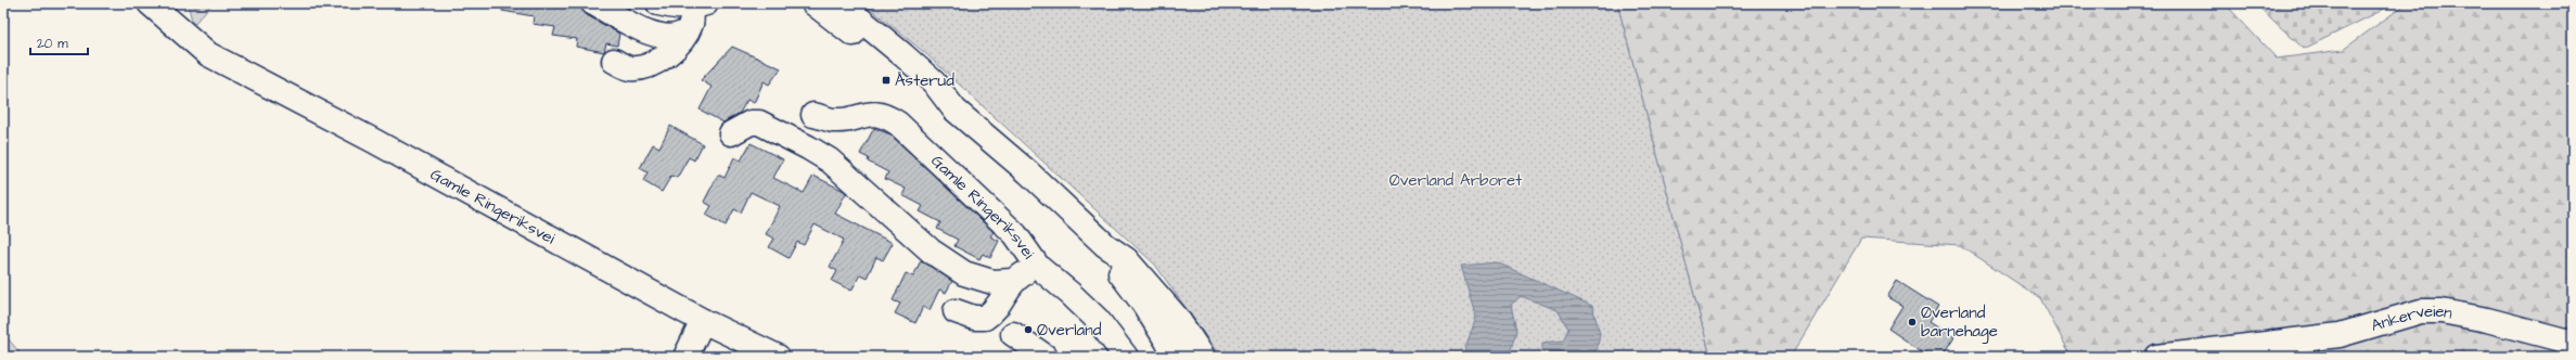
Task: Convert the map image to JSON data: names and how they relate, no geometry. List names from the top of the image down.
{
  "streets": {
    "street": ["Gamle Ringeriksvei", "Ankerveien"]
  },
  "parks": ["Øverland Arboret"],
  "places": {
    "transit": ["Åsterud"],
    "other": ["Øverland barnehage", "Øverland"]
  },
  "scale_bar": "20 m"
}
